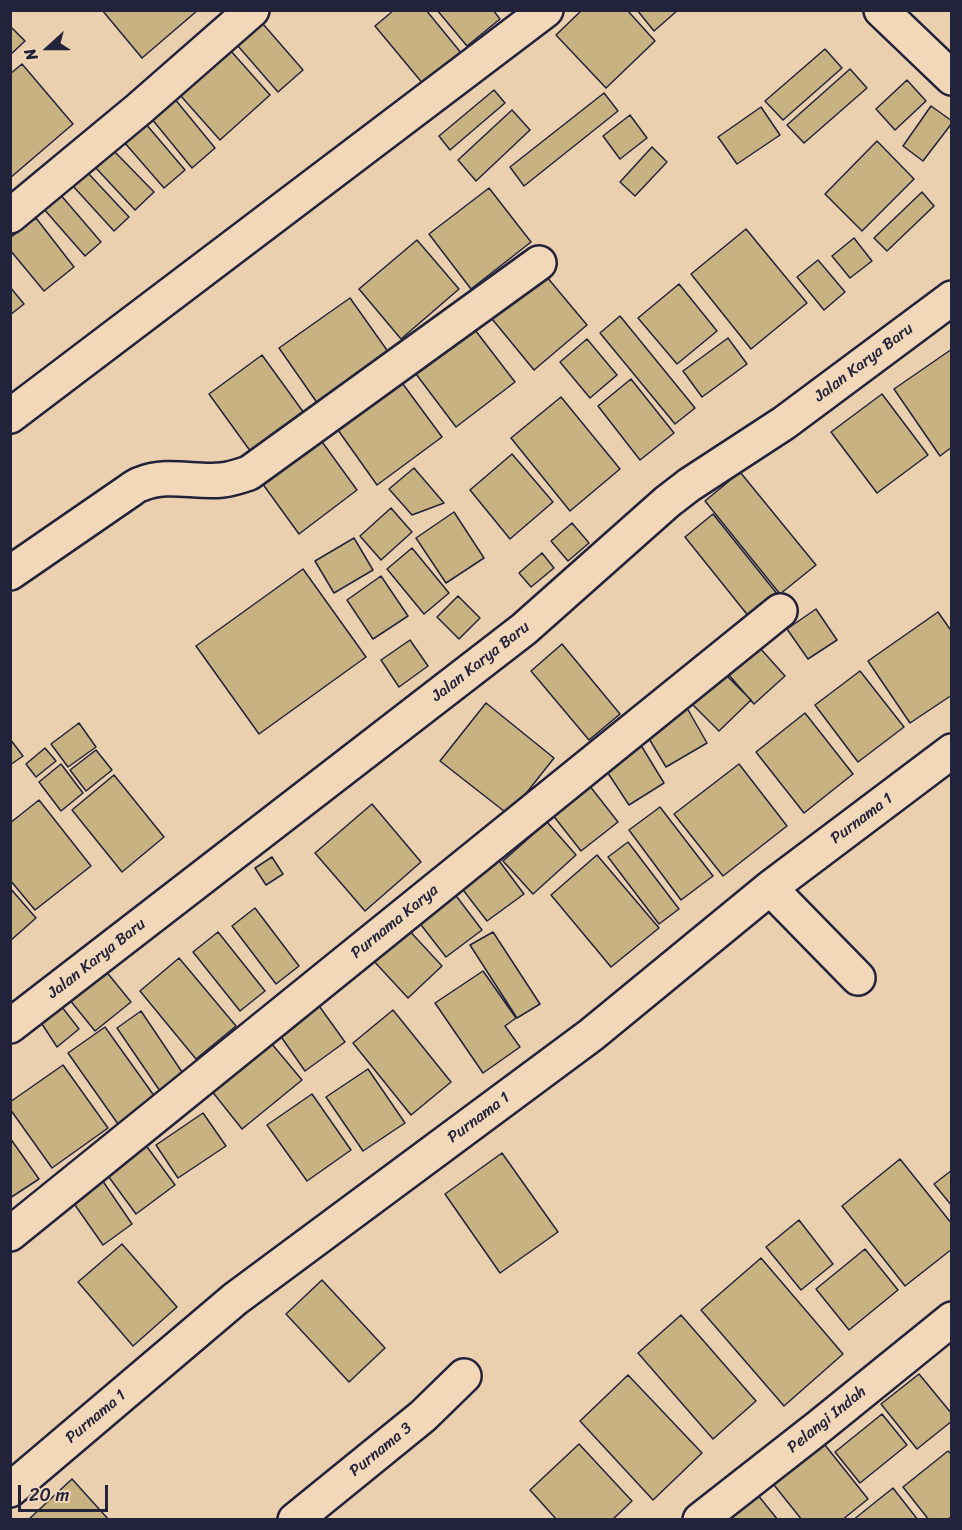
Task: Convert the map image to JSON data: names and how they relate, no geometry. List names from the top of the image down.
{
  "streets": {
    "street": [
      "Jalan Karya Baru",
      "Purnama 1",
      "Purnama Karya",
      "Pelangi Indah",
      "Purnama 3"
    ]
  },
  "scale_bar": "20 m",
  "north": "left"
}
